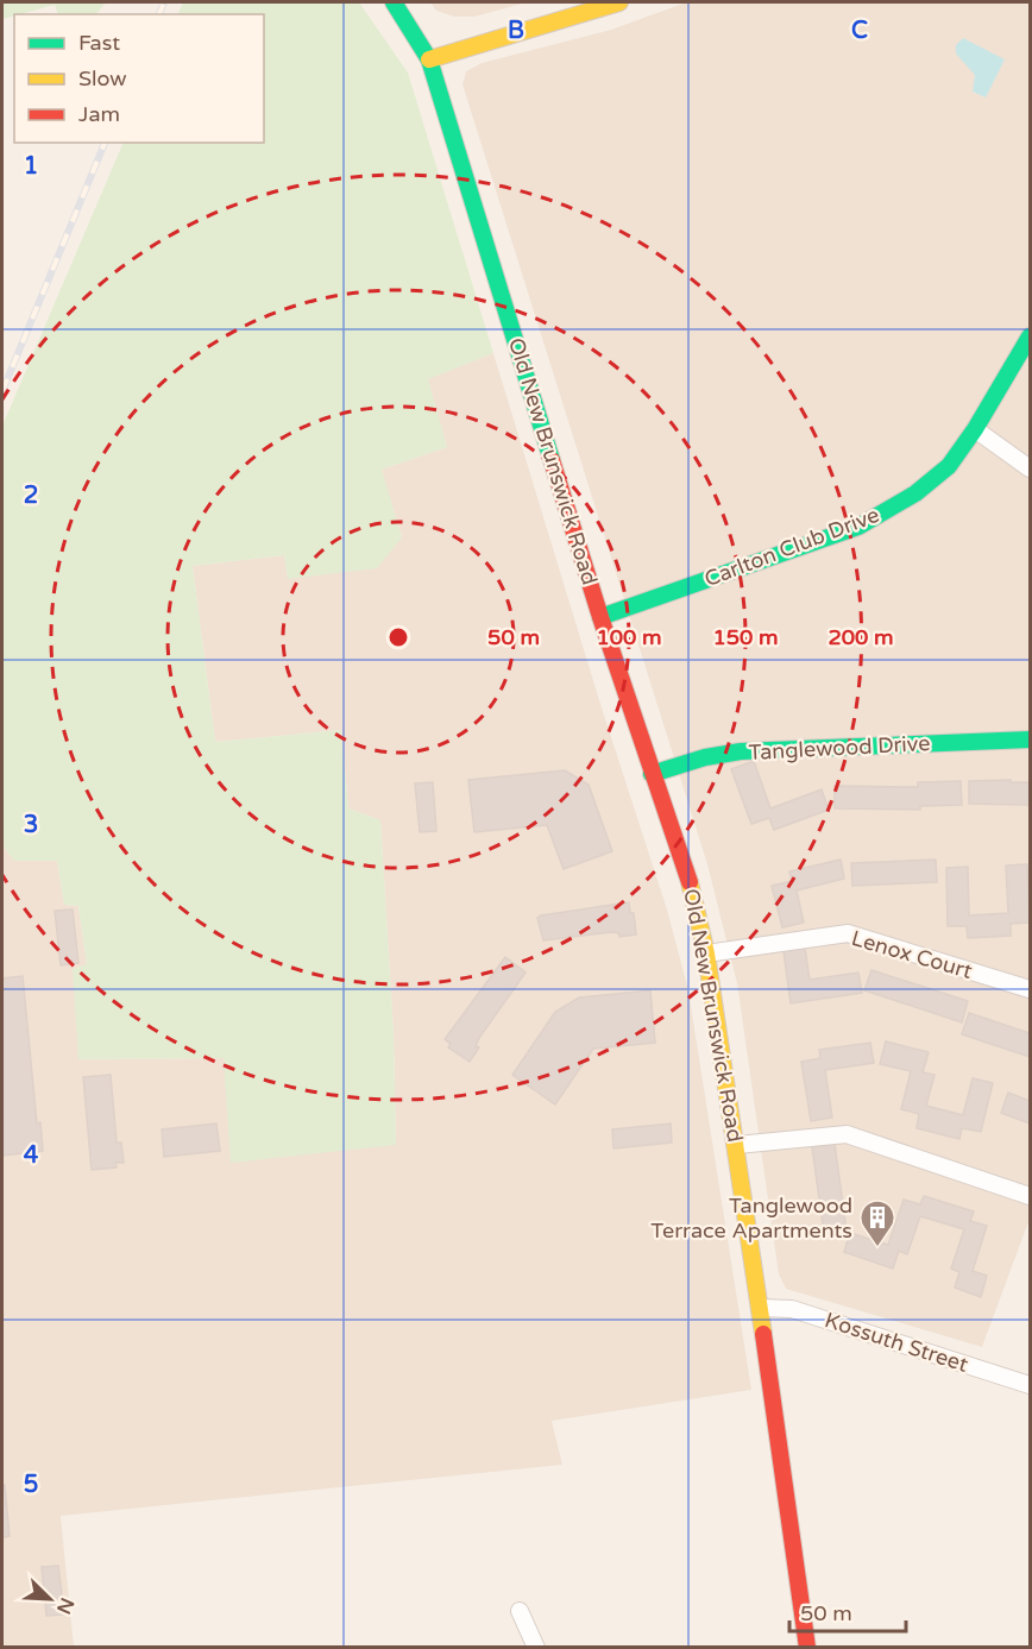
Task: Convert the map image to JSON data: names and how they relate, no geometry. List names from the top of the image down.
{
  "streets": {
    "main road": ["Old New Brunswick Road", "Carlton Club Drive", "Tanglewood Drive"],
    "street": ["Lenox Court", "Kossuth Street"]
  },
  "crossings": [
    ["Old New Brunswick Road", "Carlton Club Drive"],
    ["Old New Brunswick Road", "Tanglewood Drive"],
    ["Old New Brunswick Road", "Lenox Court"],
    ["Old New Brunswick Road", "Kossuth Street"]
  ],
  "places": {
    "building": ["Tanglewood Terrace Apartments"]
  },
  "legend": ["Fast", "Slow", "Jam"],
  "scale_bar": "50 m",
  "north": "bottom right",
  "grid": {
    "columns": ["B", "C"],
    "rows": [
      "1",
      "2",
      "3",
      "4",
      "5"
    ]
  },
  "rings": [
    "50 m",
    "100 m",
    "150 m",
    "200 m"
  ]
}
